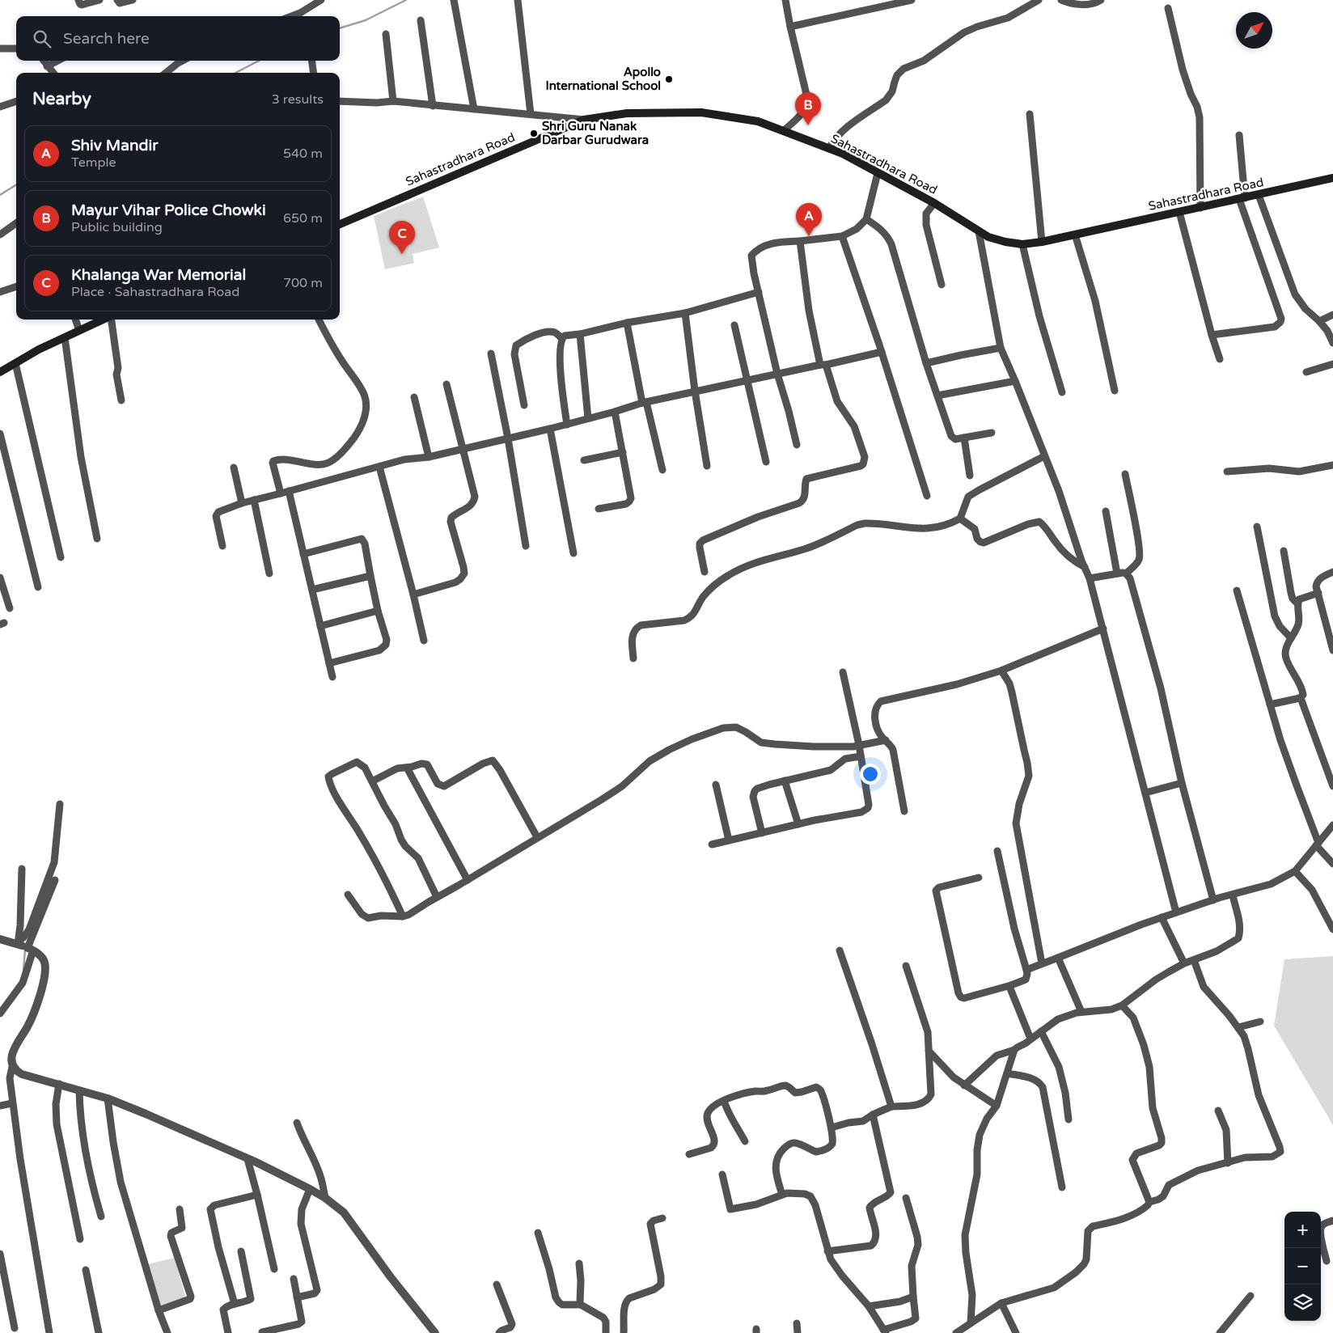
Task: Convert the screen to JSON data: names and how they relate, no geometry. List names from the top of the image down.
{
  "streets": {
    "main road": ["Sahastradhara Road"]
  },
  "places": ["Apollo International School", "Shri Guru Nanak Darbar Gurudwara"],
  "north": "top right",
  "page": {
    "search": "Search here",
    "heading": ["Nearby", "3 results"],
    "pins": ["B", "A", "C"],
    "list": [
      {
        "mark": "A",
        "name": "Shiv Mandir",
        "note": "Temple",
        "value": "540 m"
      },
      {
        "mark": "B",
        "name": "Mayur Vihar Police Chowki",
        "note": "Public building",
        "value": "650 m"
      },
      {
        "mark": "C",
        "name": "Khalanga War Memorial",
        "note": "Place · Sahastradhara Road",
        "value": "700 m"
      }
    ],
    "map_buttons": ["+", "−"]
  }
}
